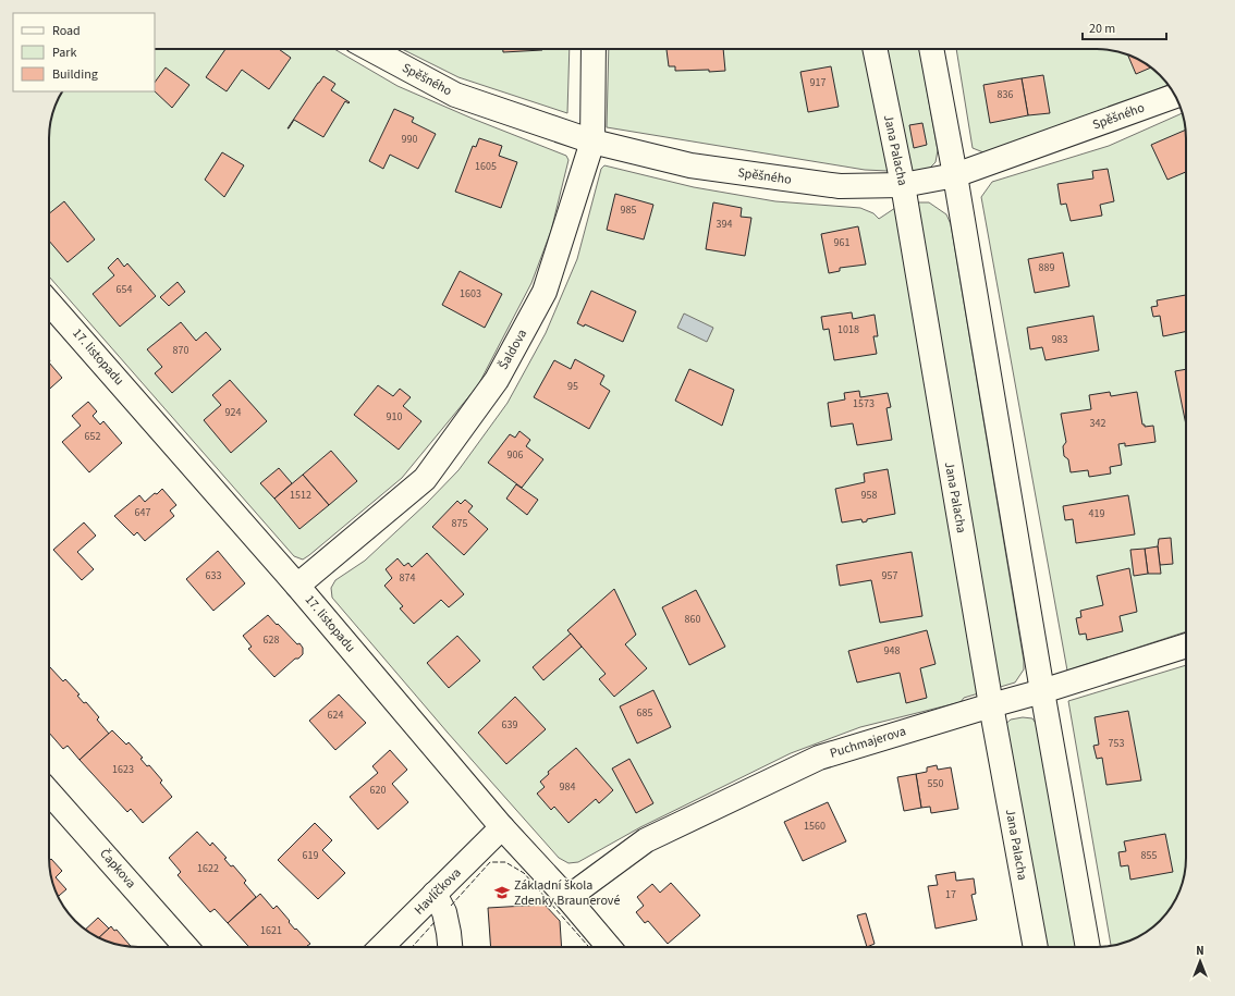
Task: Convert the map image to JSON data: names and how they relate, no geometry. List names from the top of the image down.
{
  "streets": {
    "street": [
      "Spěšného",
      "Jana Palacha",
      "Šaldova",
      "17. listopadu",
      "Puchmajerova",
      "Čapkova",
      "Havlíčkova"
    ]
  },
  "crossings": [
    ["Spěšného", "Jana Palacha"],
    ["Spěšného", "Šaldova"],
    ["Jana Palacha", "Puchmajerova"],
    ["Šaldova", "17. listopadu"],
    ["17. listopadu", "Puchmajerova"],
    ["17. listopadu", "Havlíčkova"]
  ],
  "places": {
    "school or university": ["Základní škola Zdenky Braunerové"]
  },
  "house_numbers": [
    "917",
    "836",
    "990",
    "1605",
    "985",
    "394",
    "961",
    "889",
    "654",
    "1603",
    "1018",
    "983",
    "870",
    "95",
    "1573",
    "924",
    "910",
    "342",
    "652",
    "906",
    "1512",
    "958",
    "647",
    "419",
    "875",
    "633",
    "957",
    "874",
    "860",
    "628",
    "948",
    "685",
    "624",
    "639",
    "753",
    "1623",
    "550",
    "984",
    "620",
    "1560",
    "619",
    "855",
    "1622",
    "17",
    "1621"
  ],
  "legend": ["Road", "Park", "Building"],
  "scale_bar": "20 m",
  "north": "top"
}
